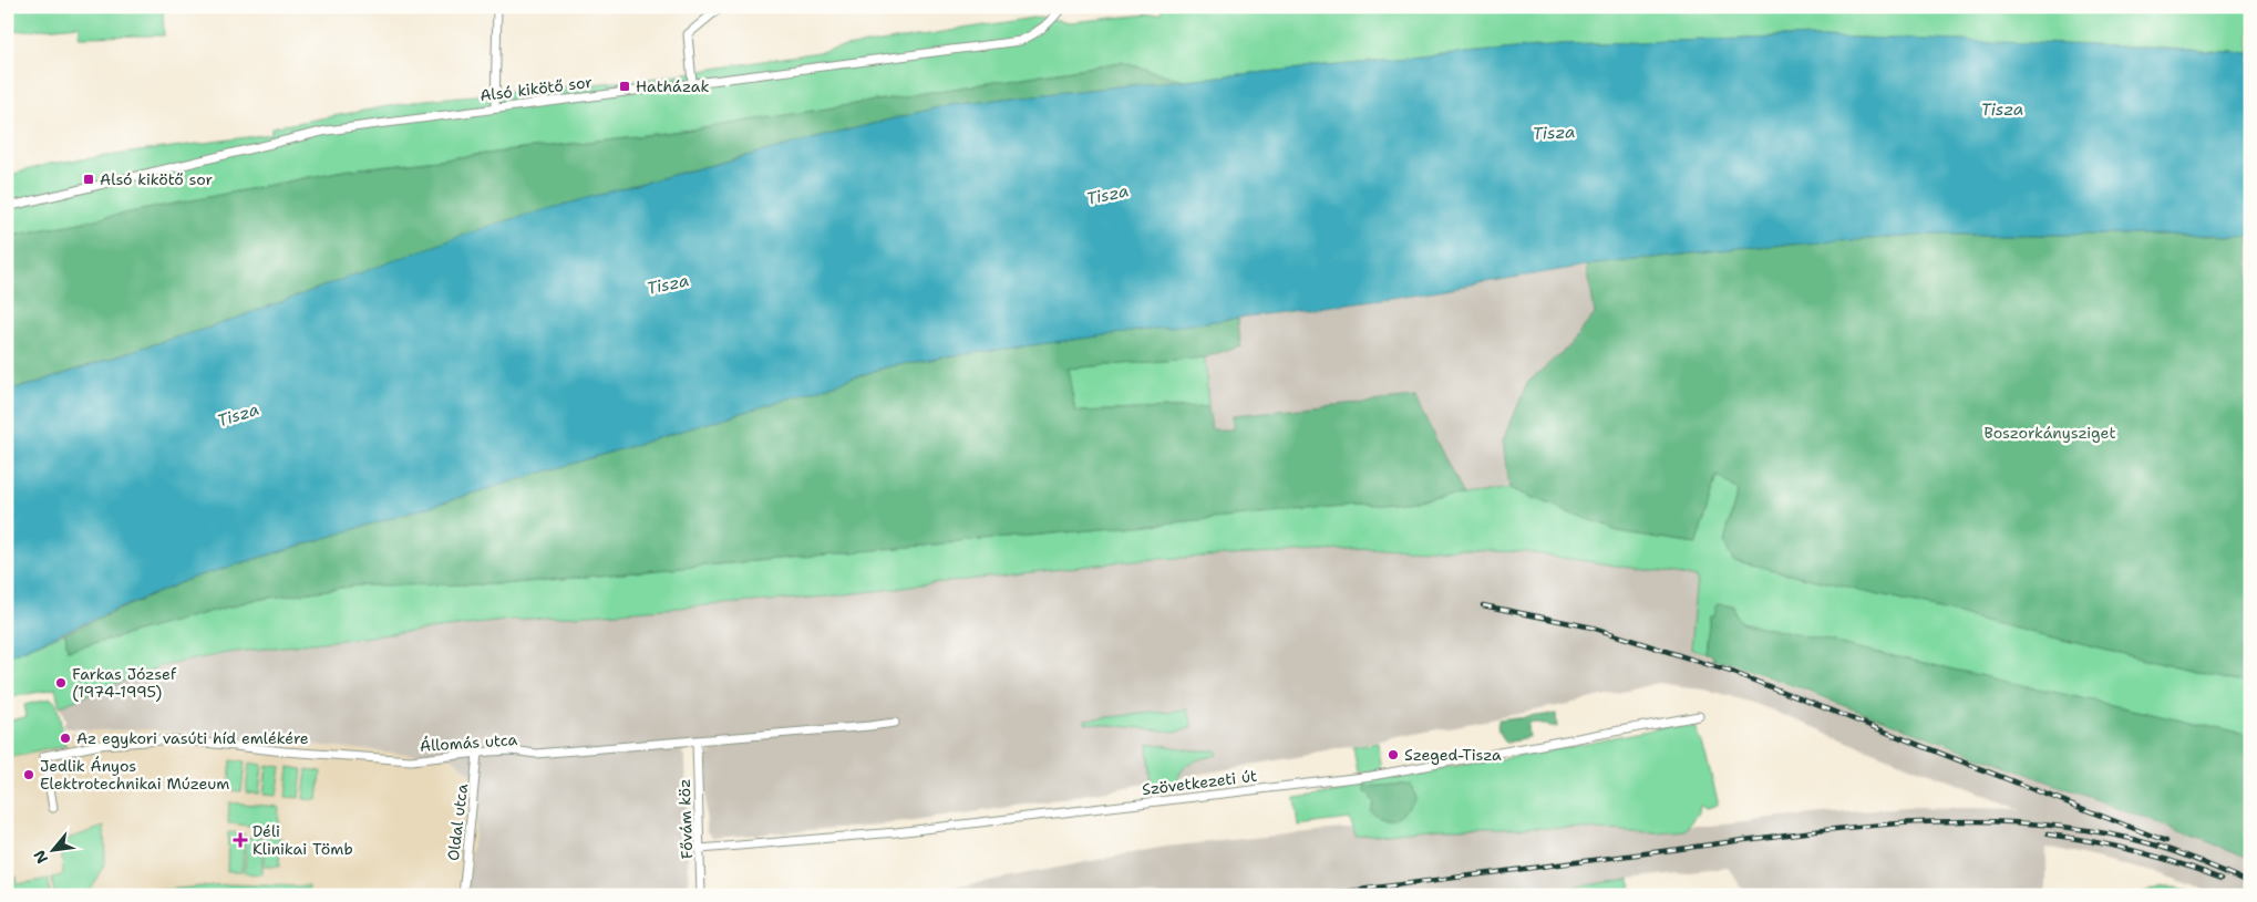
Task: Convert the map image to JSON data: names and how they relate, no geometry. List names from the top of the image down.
{
  "streets": {
    "street": [
      "Alsó kikötő sor",
      "Állomás utca",
      "Szövetkezeti út",
      "Fővám köz",
      "Oldal utca"
    ]
  },
  "crossings": [
    ["Állomás utca", "Fővám köz"],
    ["Állomás utca", "Oldal utca"],
    ["Szövetkezeti út", "Fővám köz"]
  ],
  "water": ["Tisza"],
  "parks": ["Boszorkánysziget"],
  "places": {
    "transit": ["Hatházak", "Alsó kikötő sor"],
    "other": [
      "Farkas József (1974-1995)",
      "Az egykori vasúti híd emlékére",
      "Szeged-Tisza",
      "Jedlik Ányos Elektrotechnikai Múzeum"
    ],
    "health": ["Déli Klinikai Tömb"]
  },
  "north": "bottom left"
}
